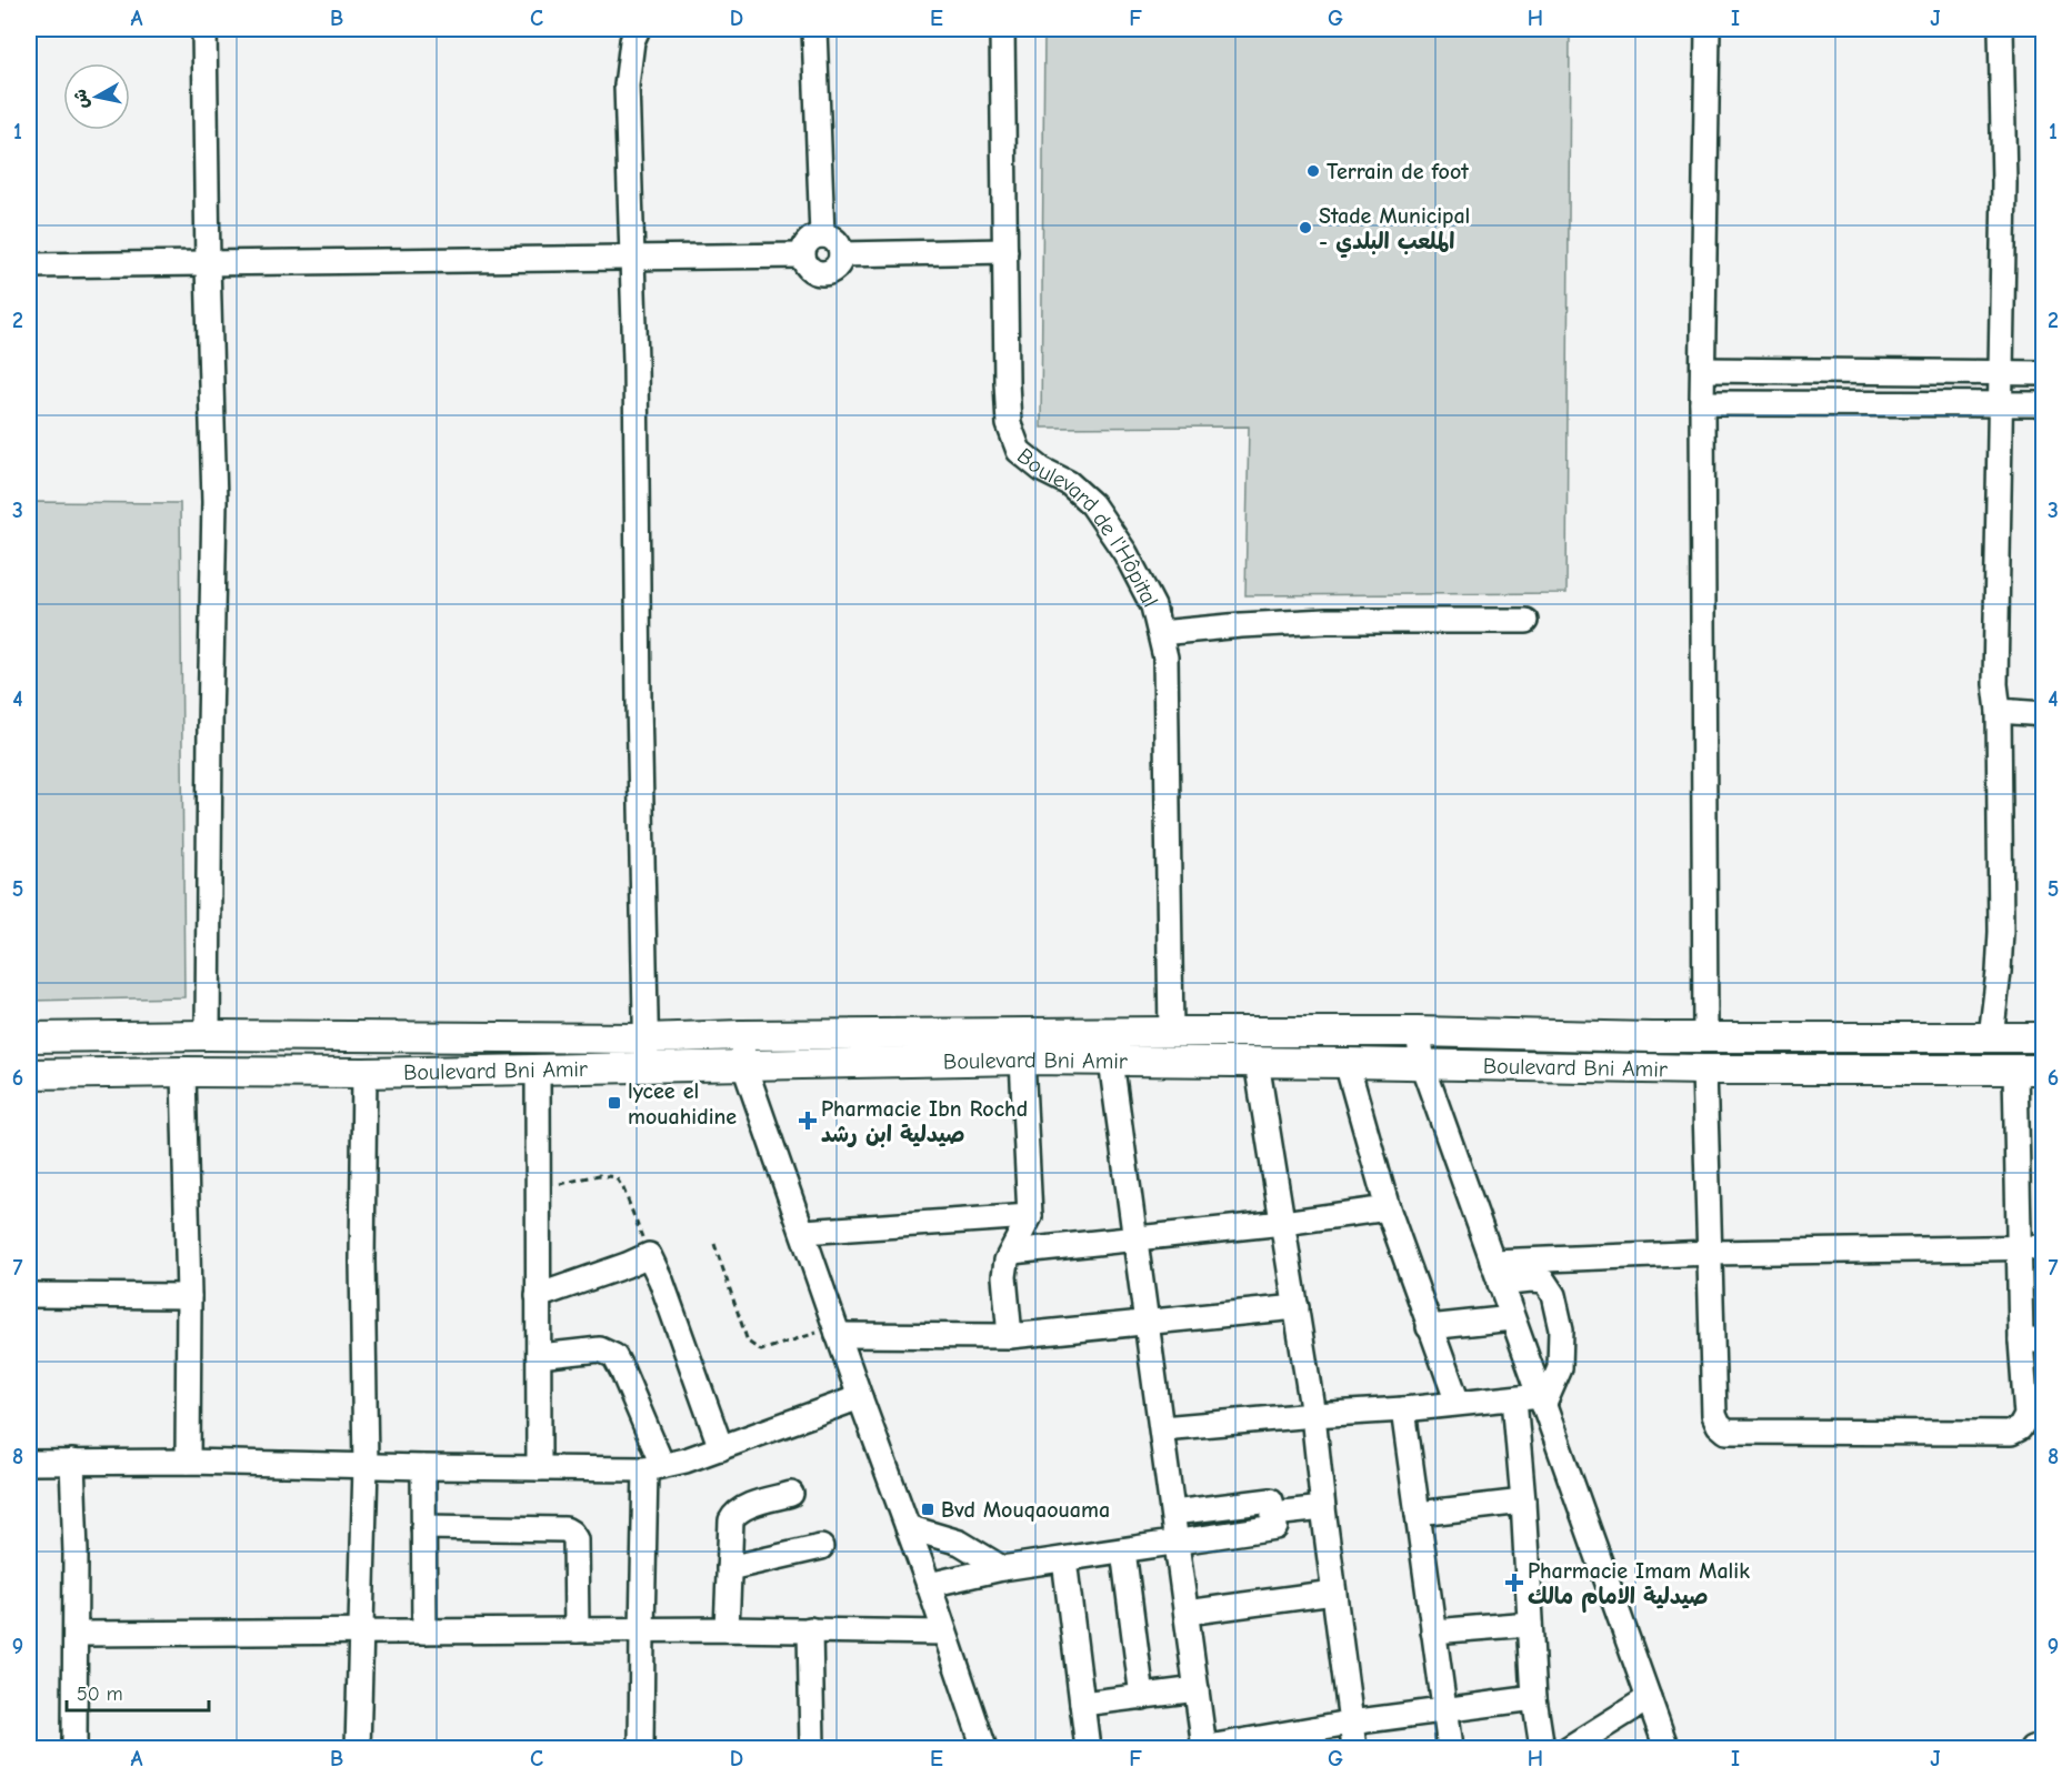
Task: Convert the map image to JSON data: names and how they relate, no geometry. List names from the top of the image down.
{
  "streets": {
    "main road": ["Boulevard Bni Amir"],
    "street": ["Boulevard de l'Hôpital"]
  },
  "crossings": [
    ["Boulevard de l'Hôpital", "Boulevard Bni Amir"]
  ],
  "places": {
    "other": ["Terrain de foot", "Stade Municipal - الملعب البلدي"],
    "transit": ["lycee el mouahidine", "Bvd Mouqaouama"],
    "health": ["Pharmacie Ibn Rochd صيدلية ابن رشد", "Pharmacie Imam Malik صيدلية الامام مالك"]
  },
  "scale_bar": "50 m",
  "north": "left",
  "grid": {
    "columns": [
      "A",
      "B",
      "C",
      "D",
      "E",
      "F",
      "G",
      "H",
      "I",
      "J"
    ],
    "rows": [
      "1",
      "2",
      "3",
      "4",
      "5",
      "6",
      "7",
      "8",
      "9"
    ]
  }
}
